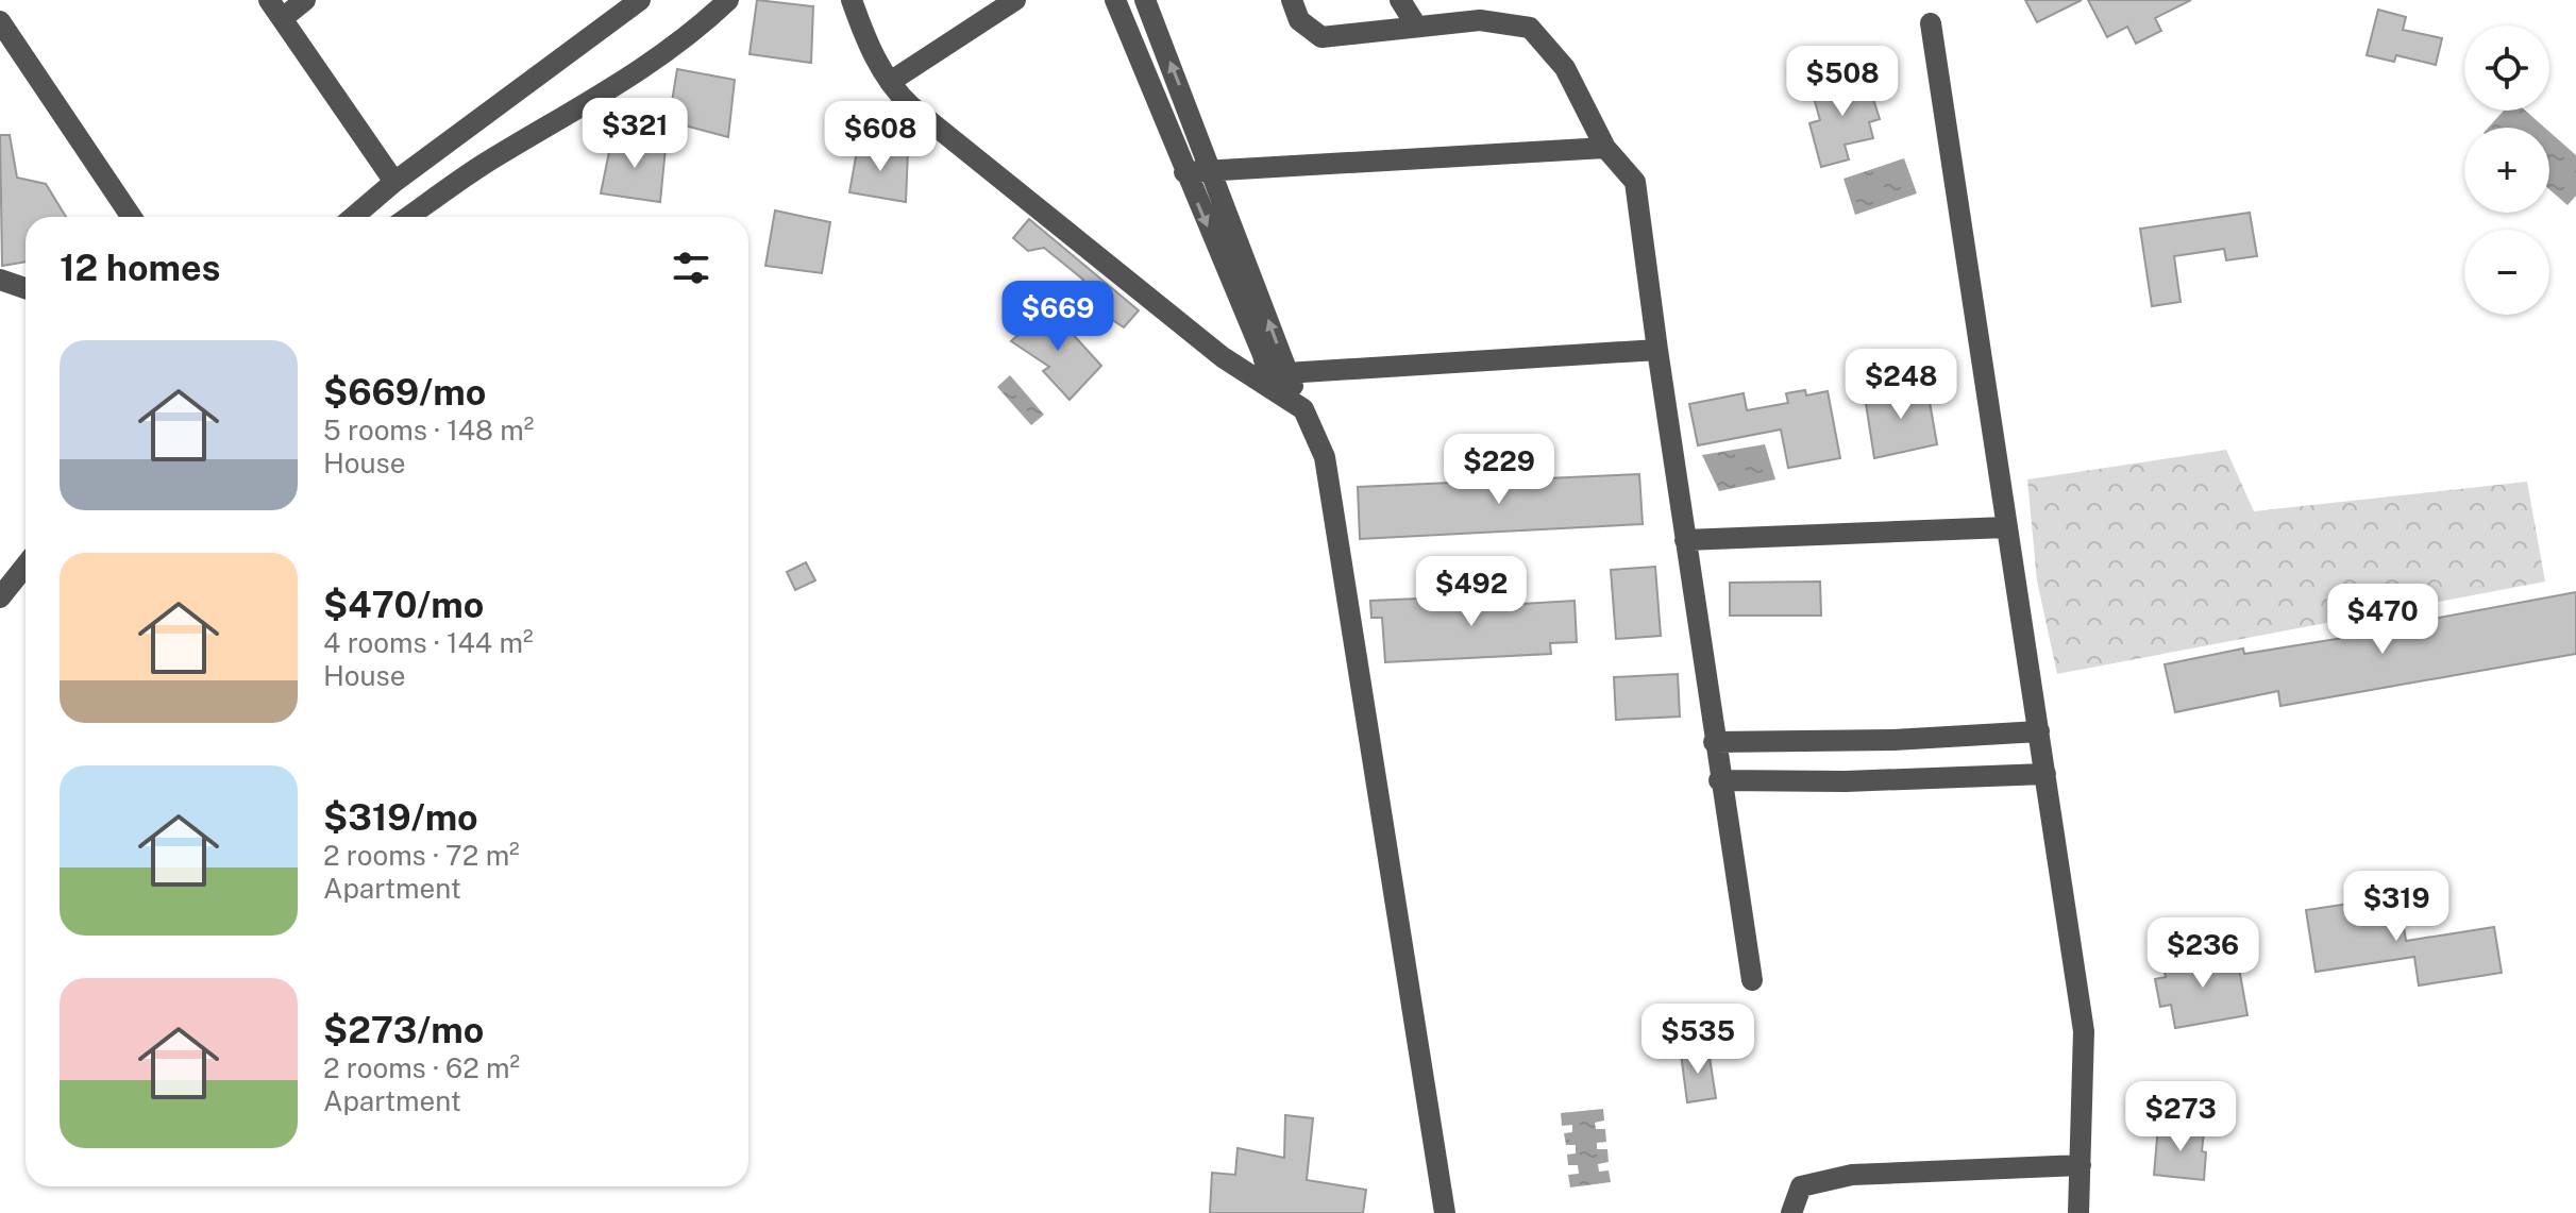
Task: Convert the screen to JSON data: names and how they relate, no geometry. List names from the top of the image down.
{
  "page": {
    "map_buttons": ["+", "−"],
    "price": [
      "$508",
      "$321",
      "$608",
      "$669",
      "$248",
      "$229",
      "$492",
      "$470",
      "$319",
      "$236",
      "$535",
      "$273"
    ],
    "heading": "12 homes",
    "list": [
      {
        "name": "$669/mo",
        "note": "5 rooms · 148 m² · House"
      },
      {
        "name": "$470/mo",
        "note": "4 rooms · 144 m² · House"
      },
      {
        "name": "$319/mo",
        "note": "2 rooms · 72 m² · Apartment"
      },
      {
        "name": "$273/mo",
        "note": "2 rooms · 62 m² · Apartment"
      }
    ]
  }
}
